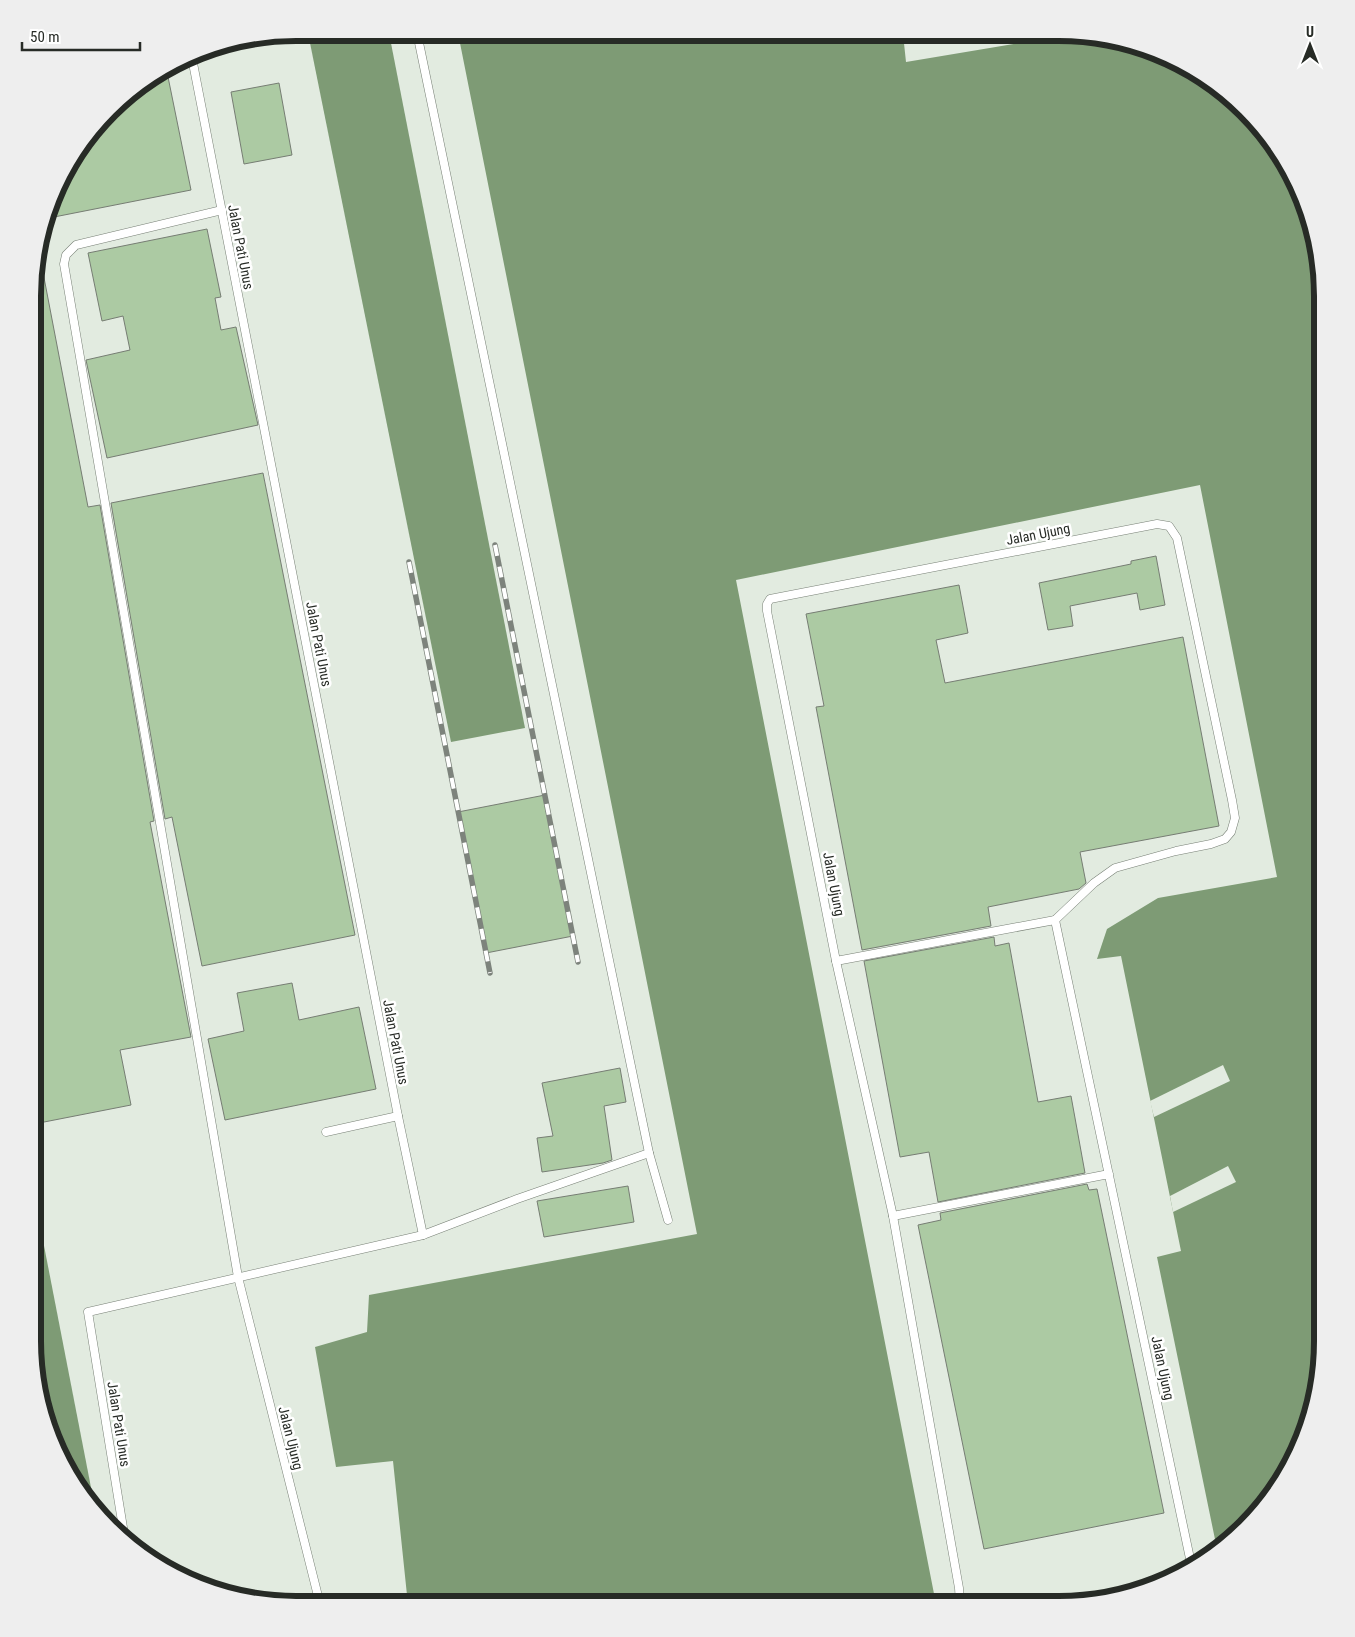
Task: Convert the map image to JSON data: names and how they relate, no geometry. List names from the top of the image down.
{
  "streets": {
    "lane": ["Jalan Pati Unus", "Jalan Ujung"]
  },
  "crossings": [
    ["Jalan Pati Unus", "Jalan Ujung"]
  ],
  "scale_bar": "50 m",
  "north": "top"
}
